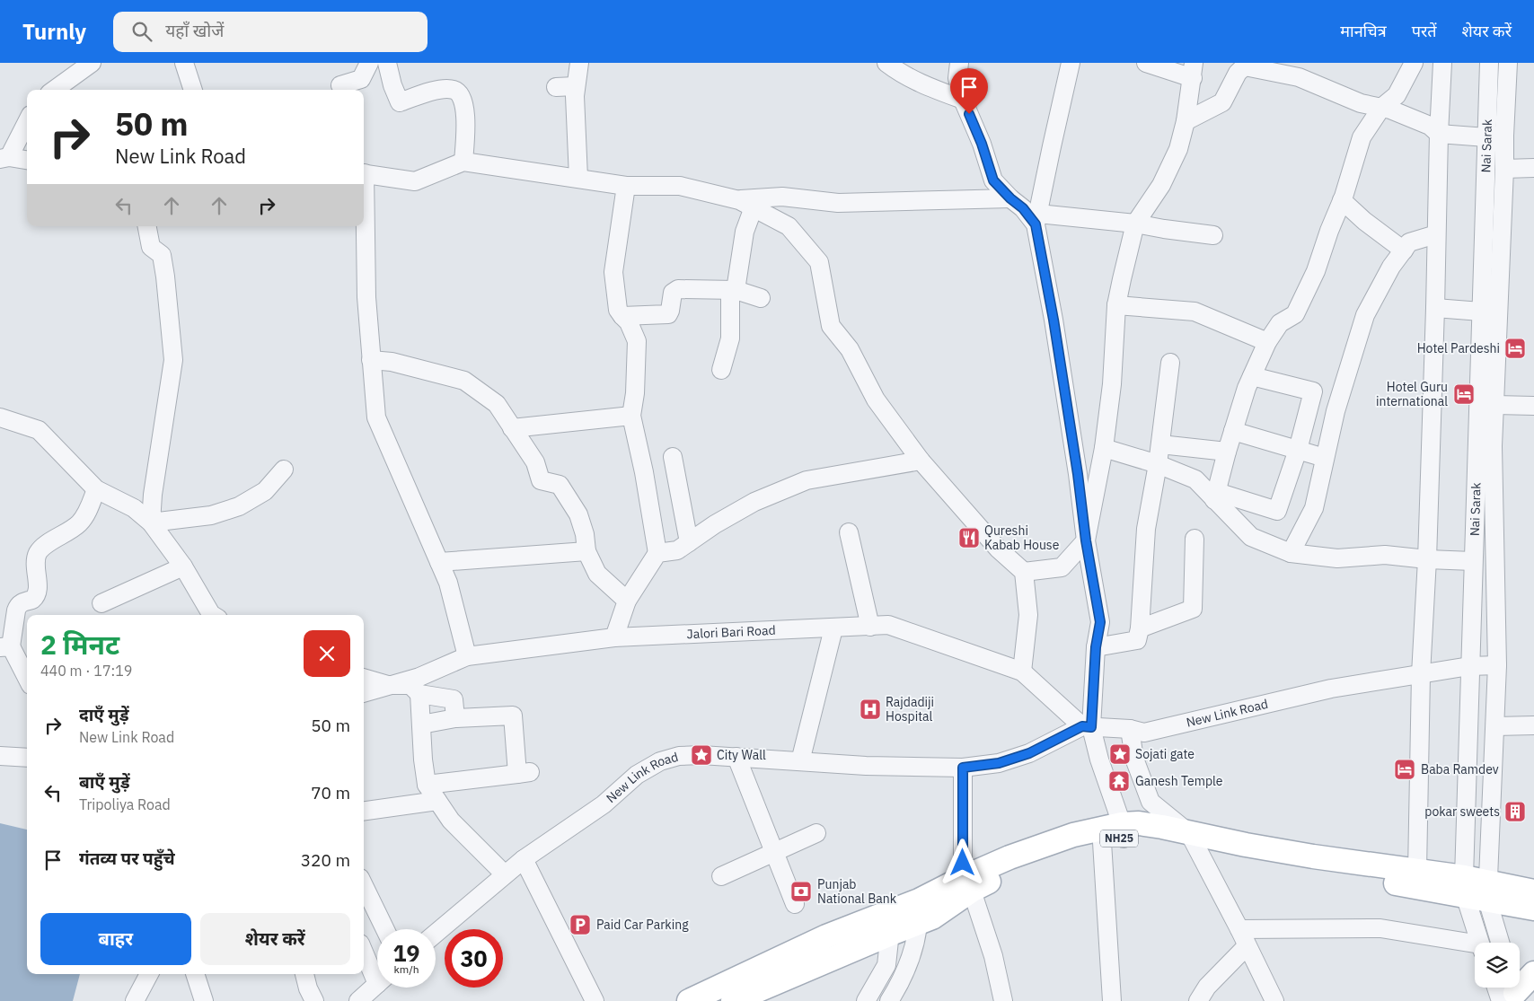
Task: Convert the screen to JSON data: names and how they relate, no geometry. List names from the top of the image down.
{
  "streets": {
    "main road": ["NH25"],
    "street": ["Nai Sarak", "Jalori Bari Road", "New Link Road"]
  },
  "crossings": [
    ["Nai Sarak", "New Link Road"],
    ["Nai Sarak", "NH25"],
    ["Jalori Bari Road", "New Link Road"]
  ],
  "places": {
    "hotel": ["Hotel Pardeshi", "Hotel Guru international", "Baba Ramdev"],
    "restaurant": ["Qureshi Kabab House"],
    "hospital": ["Rajdadiji Hospital"],
    "place": ["Sojati gate", "City Wall"],
    "temple": ["Ganesh Temple"],
    "building": ["pokar sweets"],
    "bank": ["Punjab National Bank"],
    "parking": ["Paid Car Parking"]
  },
  "page": {
    "header": "Turnly",
    "search": "यहाँ खोजें",
    "nav": ["मानचित्र", "परतें", "शेयर करें"],
    "turn": ["50 m", "New Link Road"],
    "heading": ["2 मिनट", "440 m · 17:19"],
    "list": [
      {
        "name": "दाएँ मुड़ें",
        "note": "New Link Road",
        "value": "50 m"
      },
      {
        "name": "बाएँ मुड़ें",
        "note": "Tripoliya Road",
        "value": "70 m"
      },
      {
        "name": "गंतव्य पर पहुँचे",
        "value": "320 m"
      }
    ],
    "buttons": ["बाहर", "शेयर करें"],
    "speed": "19 km/h",
    "limit": "30"
  }
}
